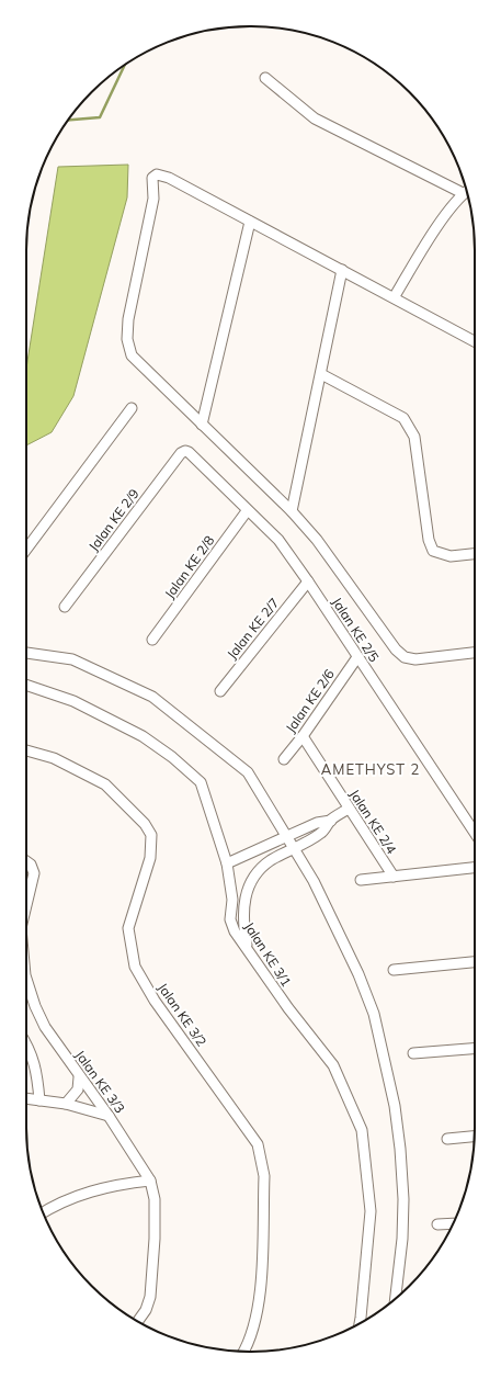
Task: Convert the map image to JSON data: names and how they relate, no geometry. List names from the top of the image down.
{
  "streets": {
    "street": [
      "Jalan KE 2/9",
      "Jalan KE 2/8",
      "Jalan KE 2/7",
      "Jalan KE 2/5",
      "Jalan KE 2/6",
      "Jalan KE 2/4",
      "Jalan KE 3/1",
      "Jalan KE 3/2",
      "Jalan KE 3/3"
    ]
  },
  "crossings": [
    ["Jalan KE 2/9", "Jalan KE 2/5"],
    ["Jalan KE 2/8", "Jalan KE 2/5"],
    ["Jalan KE 2/7", "Jalan KE 2/5"],
    ["Jalan KE 2/5", "Jalan KE 2/6"],
    ["Jalan KE 2/6", "Jalan KE 2/4"]
  ],
  "districts": ["AMETHYST 2"]
}
